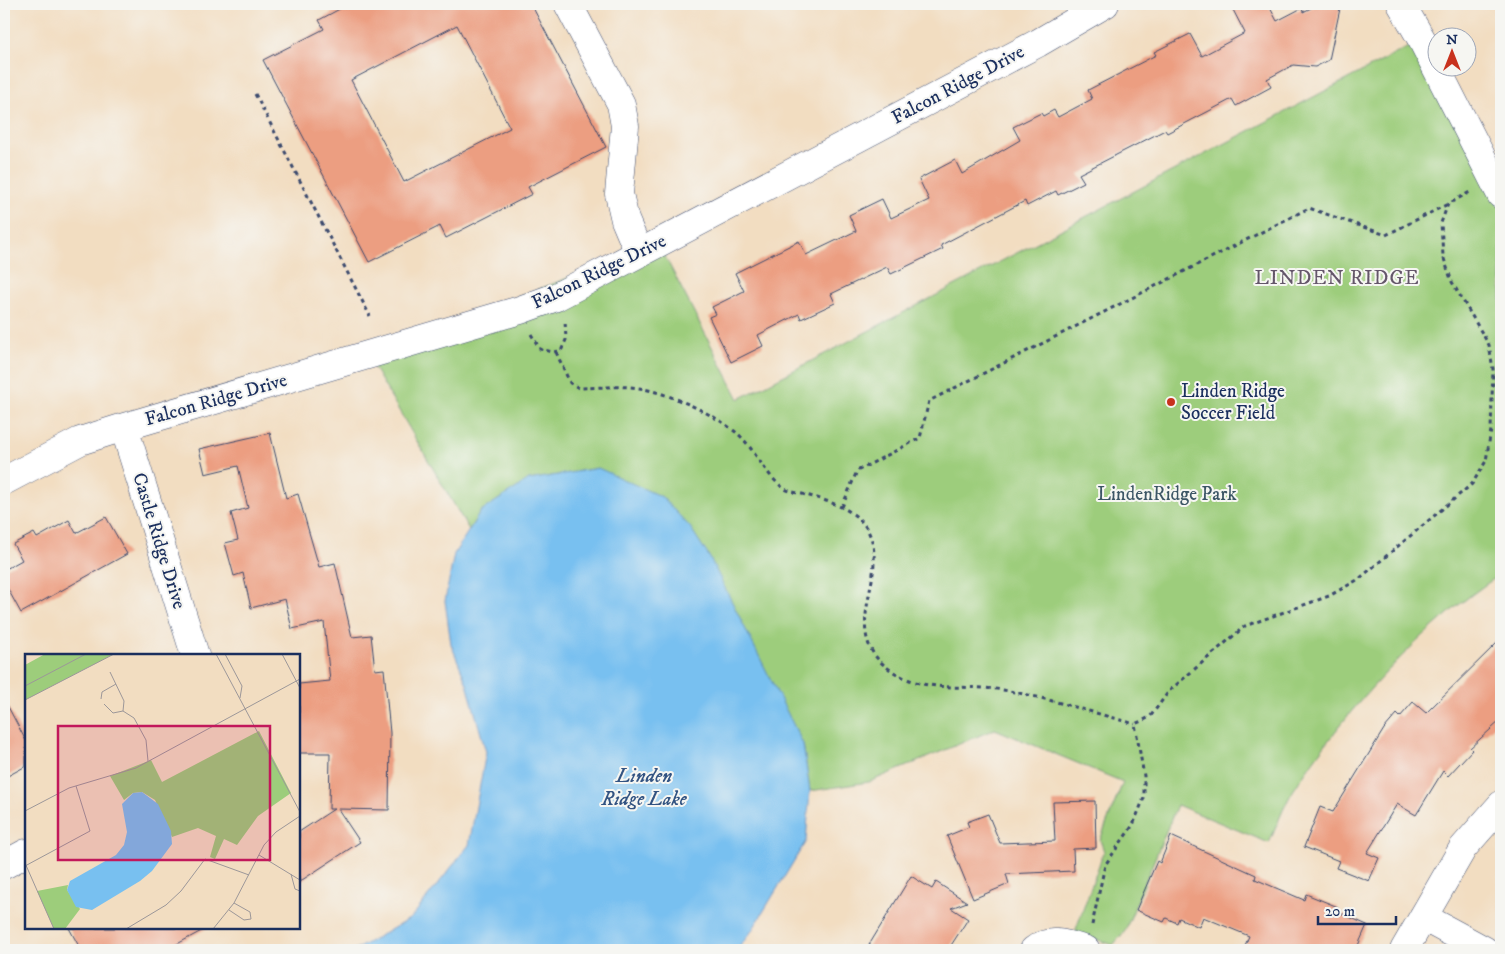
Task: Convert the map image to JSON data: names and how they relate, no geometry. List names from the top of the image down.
{
  "streets": {
    "street": ["Falcon Ridge Drive", "Castle Ridge Drive"]
  },
  "crossings": [
    ["Falcon Ridge Drive", "Castle Ridge Drive"]
  ],
  "districts": ["LINDEN RIDGE"],
  "water": ["Linden Ridge Lake"],
  "parks": ["LindenRidge Park"],
  "places": ["Linden Ridge Soccer Field"],
  "scale_bar": "20 m",
  "north": "top"
}
